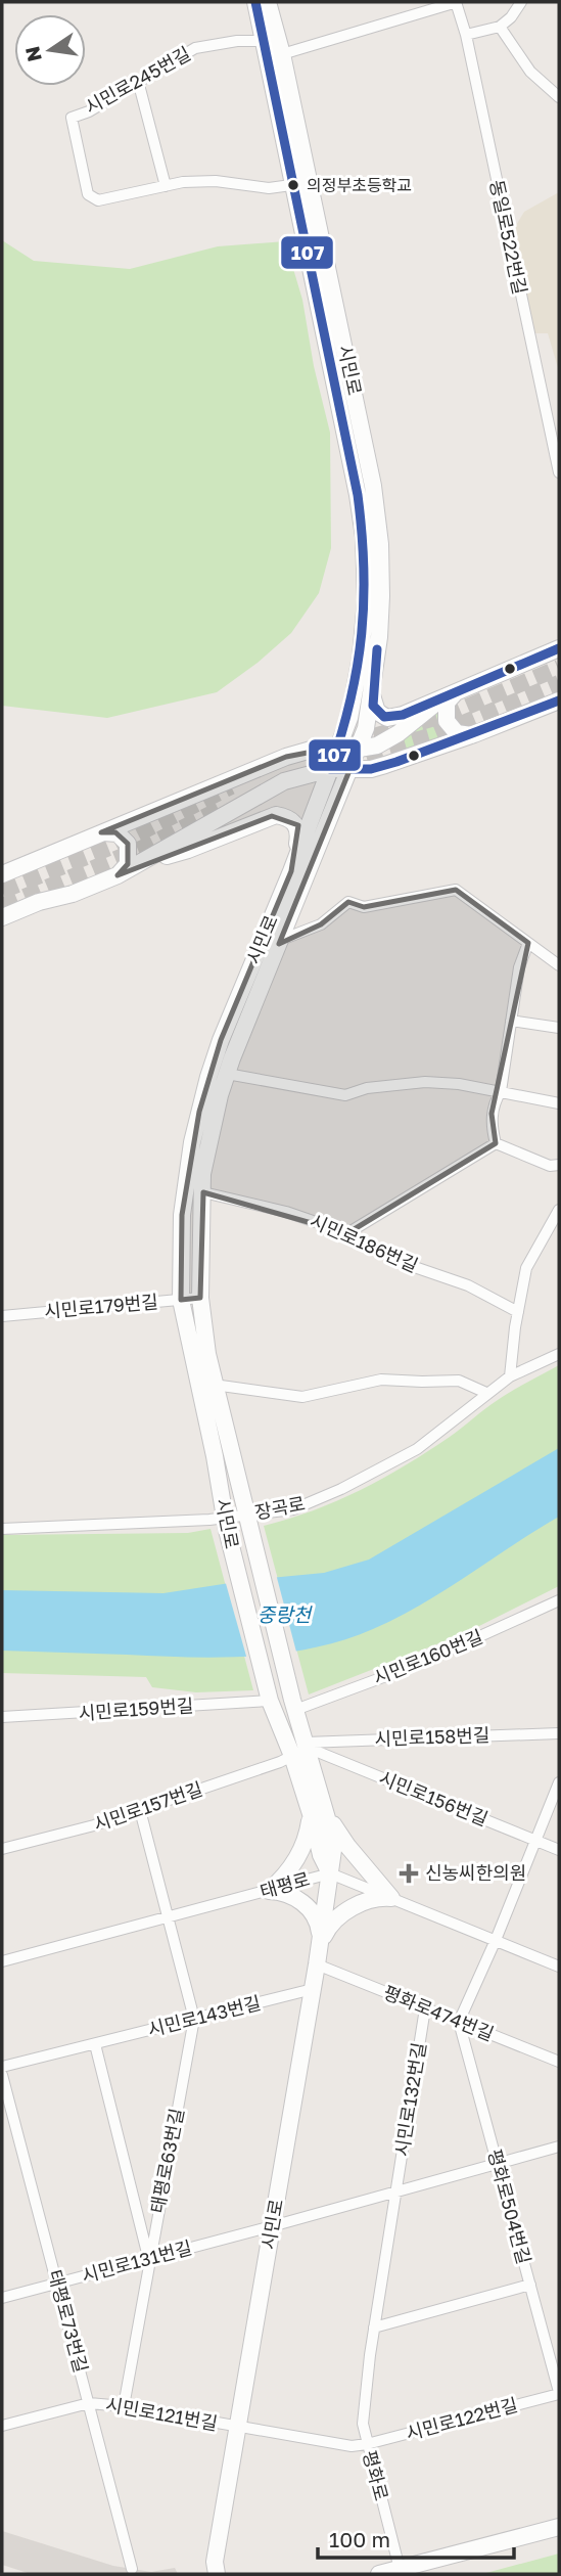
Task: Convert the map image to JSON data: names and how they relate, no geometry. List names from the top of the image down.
{
  "streets": {
    "street": [
      "시민로245번길",
      "동일로522번길",
      "시민로",
      "시민로186번길",
      "시민로179번길",
      "장곡로",
      "시민로160번길",
      "시민로159번길",
      "시민로158번길",
      "시민로156번길",
      "시민로157번길",
      "태평로",
      "평화로474번길",
      "시민로143번길",
      "시민로132번길",
      "태평로63번길",
      "평화로504번길",
      "시민로131번길",
      "태평로73번길",
      "시민로121번길",
      "시민로122번길",
      "평화로"
    ]
  },
  "crossings": [
    ["시민로245번길", "동일로522번길"],
    ["시민로245번길", "시민로"],
    ["시민로", "시민로186번길"],
    ["시민로", "시민로179번길"],
    ["시민로", "장곡로"],
    ["시민로", "시민로160번길"],
    ["시민로", "시민로159번길"],
    ["시민로", "시민로158번길"],
    ["시민로", "시민로156번길"],
    ["시민로", "시민로157번길"],
    ["시민로", "태평로"],
    ["시민로", "평화로474번길"],
    ["시민로", "시민로143번길"],
    ["시민로", "시민로131번길"],
    ["시민로", "시민로121번길"],
    ["시민로", "시민로122번길"],
    ["시민로158번길", "시민로156번길"],
    ["시민로158번길", "시민로157번길"],
    ["시민로156번길", "시민로157번길"],
    ["시민로157번길", "태평로63번길"],
    ["태평로", "태평로63번길"],
    ["평화로474번길", "시민로132번길"],
    ["평화로474번길", "평화로504번길"],
    ["시민로143번길", "태평로63번길"],
    ["태평로63번길", "시민로131번길"],
    ["태평로63번길", "시민로121번길"],
    ["평화로504번길", "시민로122번길"],
    ["시민로131번길", "태평로73번길"],
    ["태평로73번길", "시민로121번길"],
    ["시민로121번길", "시민로122번길"],
    ["시민로122번길", "평화로"]
  ],
  "water": ["중랑천"],
  "places": {
    "other": ["의정부초등학교"],
    "health": ["신농씨한의원"]
  },
  "lines": ["transit line 107"],
  "scale_bar": "100 m",
  "north": "left"
}
